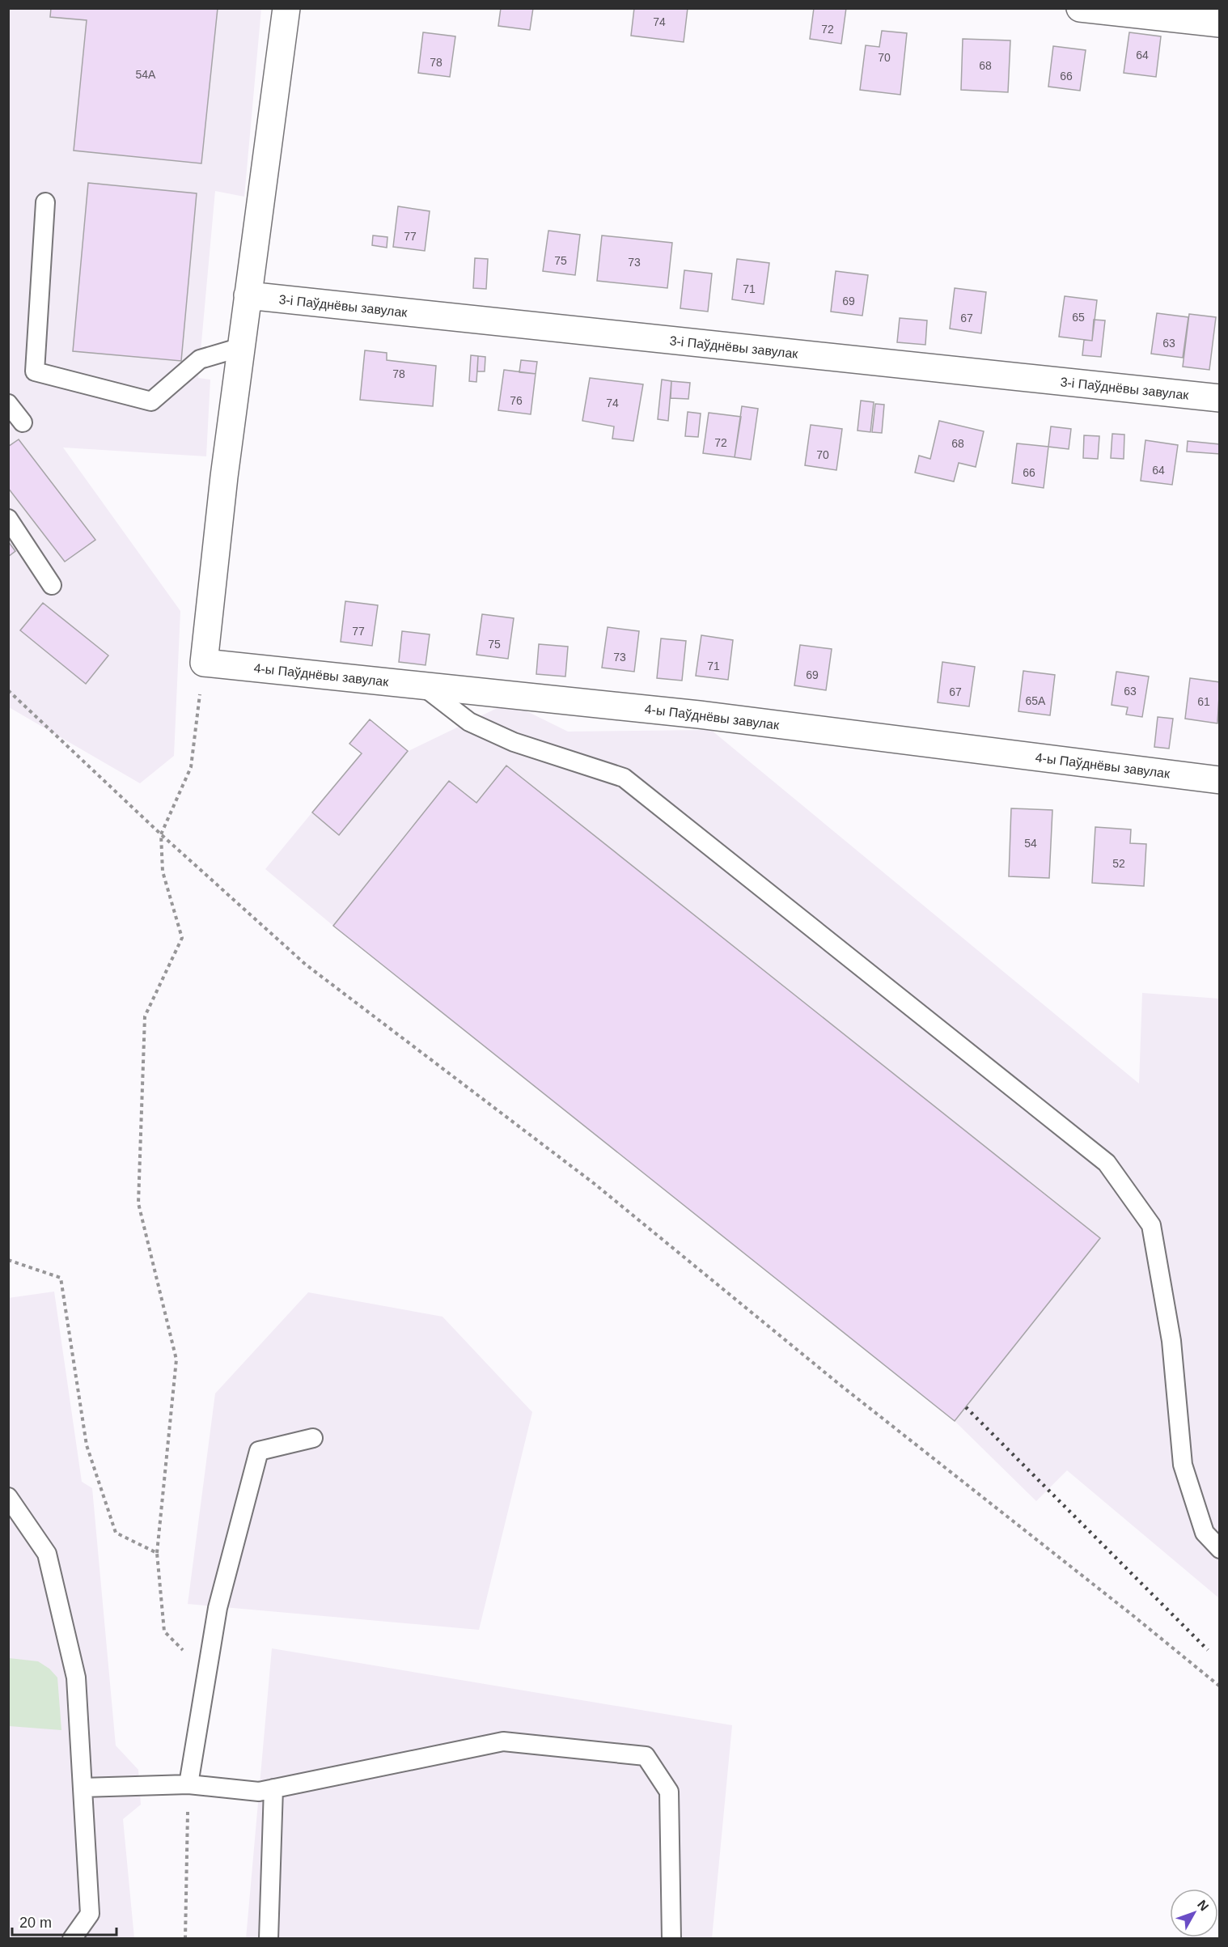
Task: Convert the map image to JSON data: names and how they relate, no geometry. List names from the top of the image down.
{
  "streets": {
    "street": ["3-і Паўднёвы завулак", "4-ы Паўднёвы завулак"]
  },
  "house_numbers": [
    "74",
    "72",
    "64",
    "70",
    "78",
    "68",
    "54А",
    "66",
    "77",
    "75",
    "73",
    "71",
    "69",
    "65",
    "67",
    "63",
    "78",
    "76",
    "74",
    "72",
    "68",
    "70",
    "64",
    "66",
    "77",
    "75",
    "73",
    "71",
    "69",
    "63",
    "67",
    "65А",
    "61",
    "54",
    "52"
  ],
  "scale_bar": "20 m",
  "north": "top right"
}
